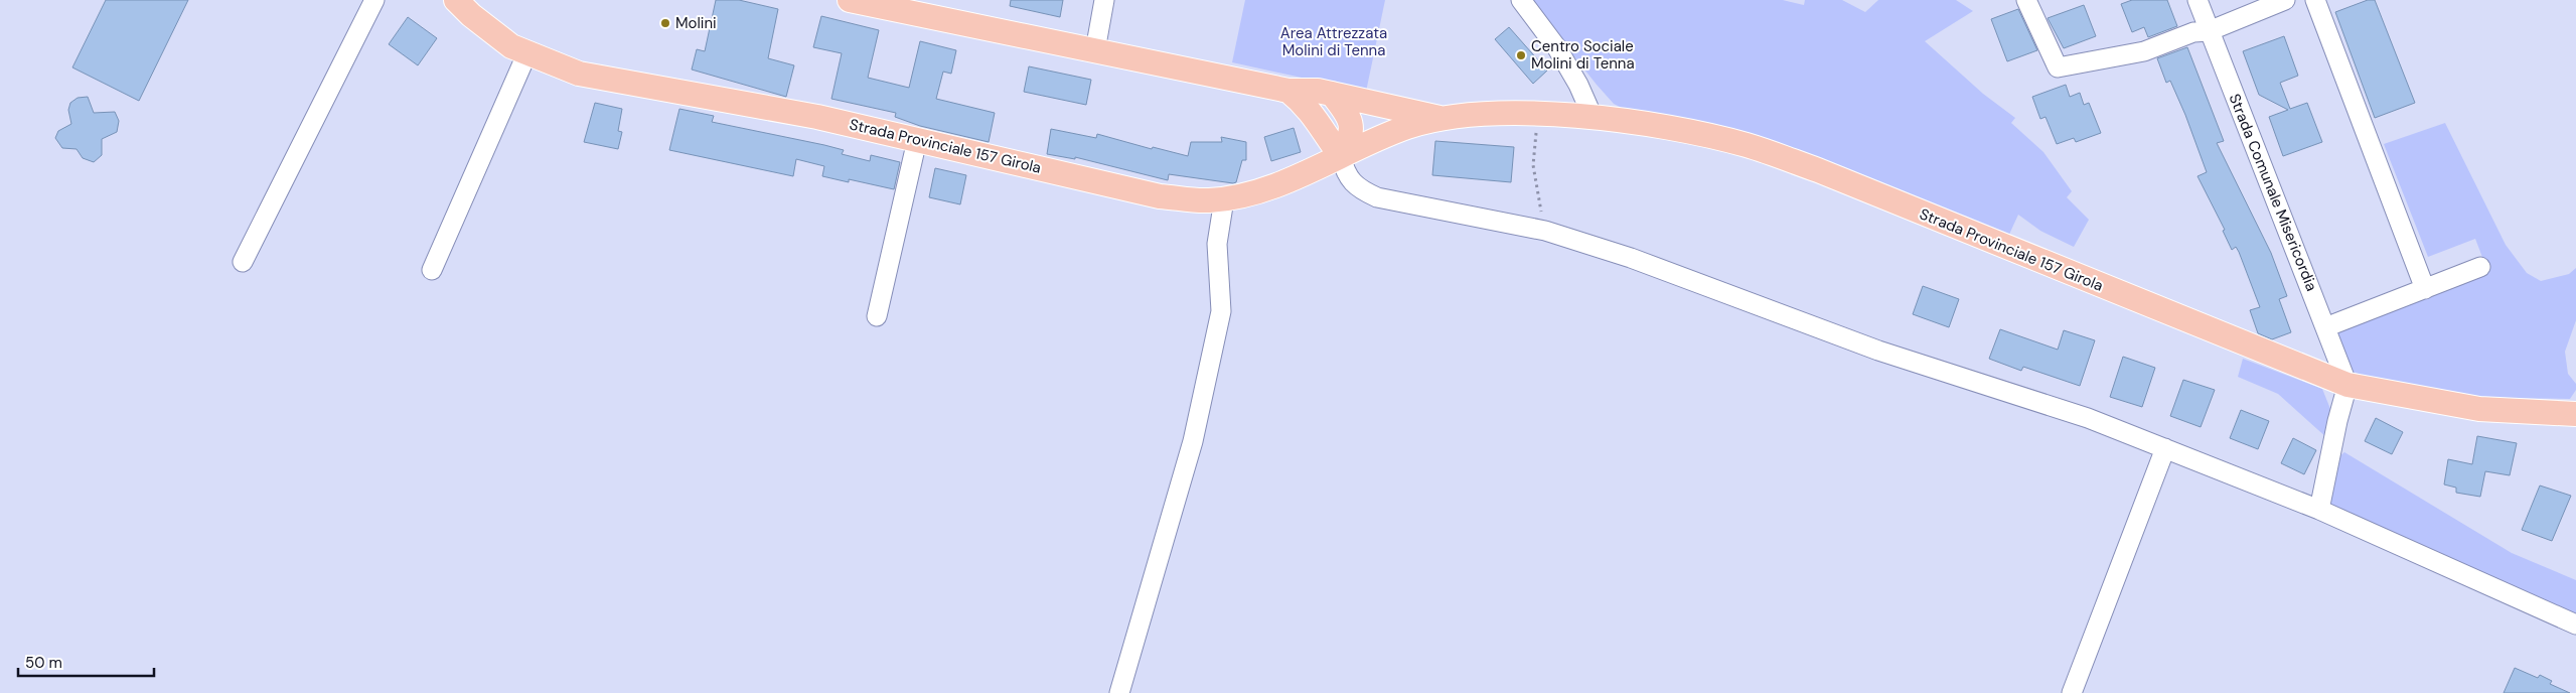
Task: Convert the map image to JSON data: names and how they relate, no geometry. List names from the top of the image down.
{
  "streets": {
    "main road": ["Strada Provinciale 157 Girola"],
    "street": ["Strada Comunale Misericordia"]
  },
  "crossings": [
    ["Strada Provinciale 157 Girola", "Strada Comunale Misericordia"]
  ],
  "parks": ["Area Attrezzata Molini di Tenna"],
  "places": ["Molini", "Centro Sociale Molini di Tenna"],
  "scale_bar": "50 m"
}
